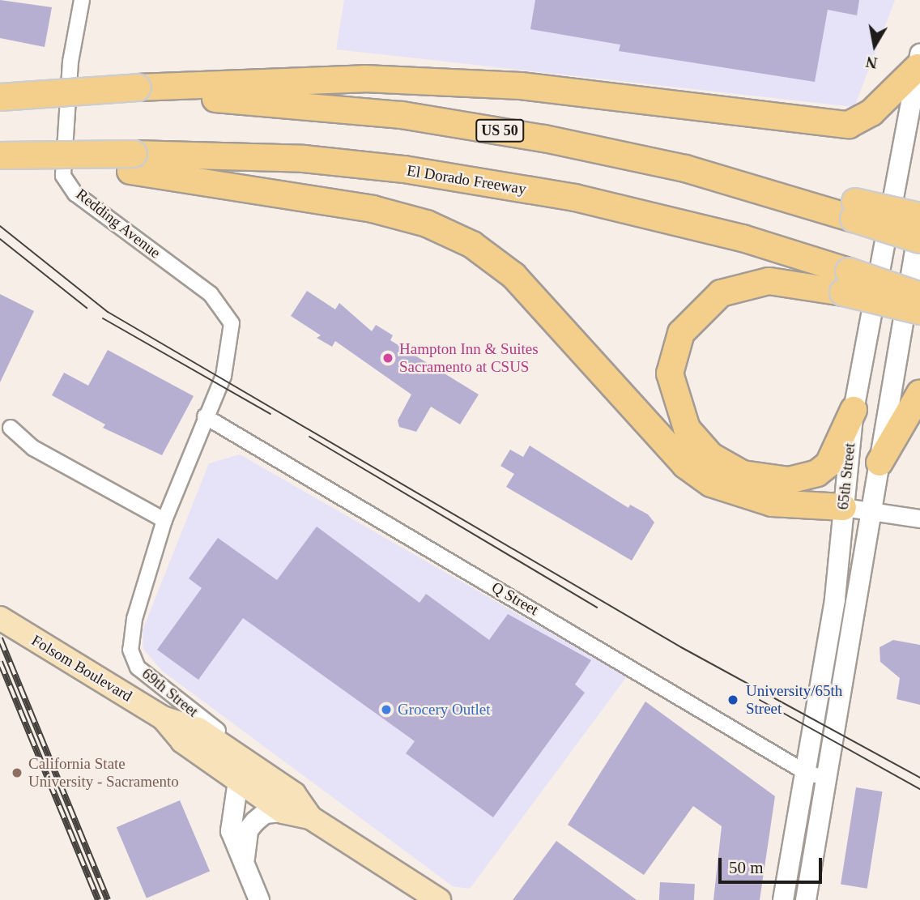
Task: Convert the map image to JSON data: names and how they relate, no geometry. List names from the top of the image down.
{
  "streets": {
    "highway": ["US 50", "El Dorado Freeway"],
    "main road": ["65th Street", "Folsom Boulevard"],
    "street": ["Redding Avenue", "Q Street", "69th Street"]
  },
  "crossings": [
    ["Redding Avenue", "Q Street"],
    ["Redding Avenue", "69th Street"],
    ["65th Street", "Q Street"],
    ["Q Street", "69th Street"],
    ["Folsom Boulevard", "69th Street"]
  ],
  "places": [
    "Hampton Inn & Suites Sacramento at CSUS",
    "University/65th Street",
    "Grocery Outlet",
    "California State University - Sacramento"
  ],
  "scale_bar": "50 m",
  "north": "bottom"
}
